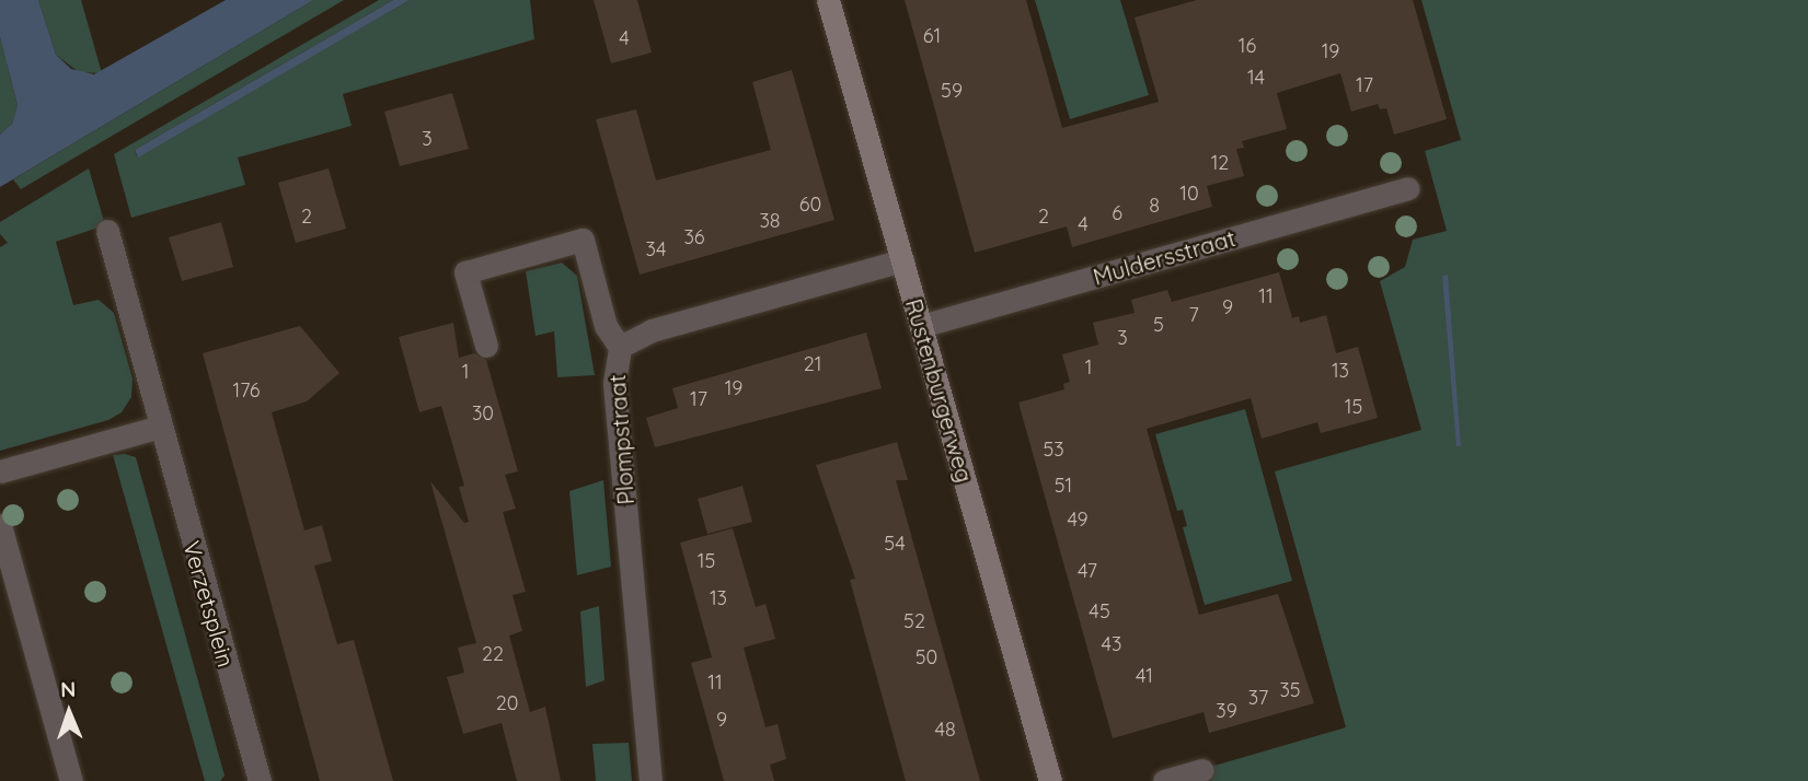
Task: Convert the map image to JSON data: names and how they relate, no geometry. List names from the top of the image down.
{
  "streets": {
    "street": [
      "Muldersstraat",
      "Rustenburgerweg",
      "Plompstraat",
      "Verzetsplein"
    ]
  },
  "crossings": [
    ["Muldersstraat", "Rustenburgerweg"],
    ["Rustenburgerweg", "Plompstraat"]
  ],
  "house_numbers": [
    "61",
    "4",
    "16",
    "19",
    "14",
    "17",
    "59",
    "3",
    "12",
    "10",
    "60",
    "8",
    "6",
    "2",
    "2",
    "38",
    "4",
    "36",
    "34",
    "11",
    "9",
    "7",
    "5",
    "3",
    "21",
    "1",
    "13",
    "1",
    "19",
    "176",
    "17",
    "15",
    "30",
    "53",
    "51",
    "49",
    "54",
    "15",
    "47",
    "13",
    "45",
    "52",
    "43",
    "22",
    "50",
    "41",
    "11",
    "35",
    "37",
    "20",
    "39",
    "9",
    "48"
  ],
  "north": "top"
}
